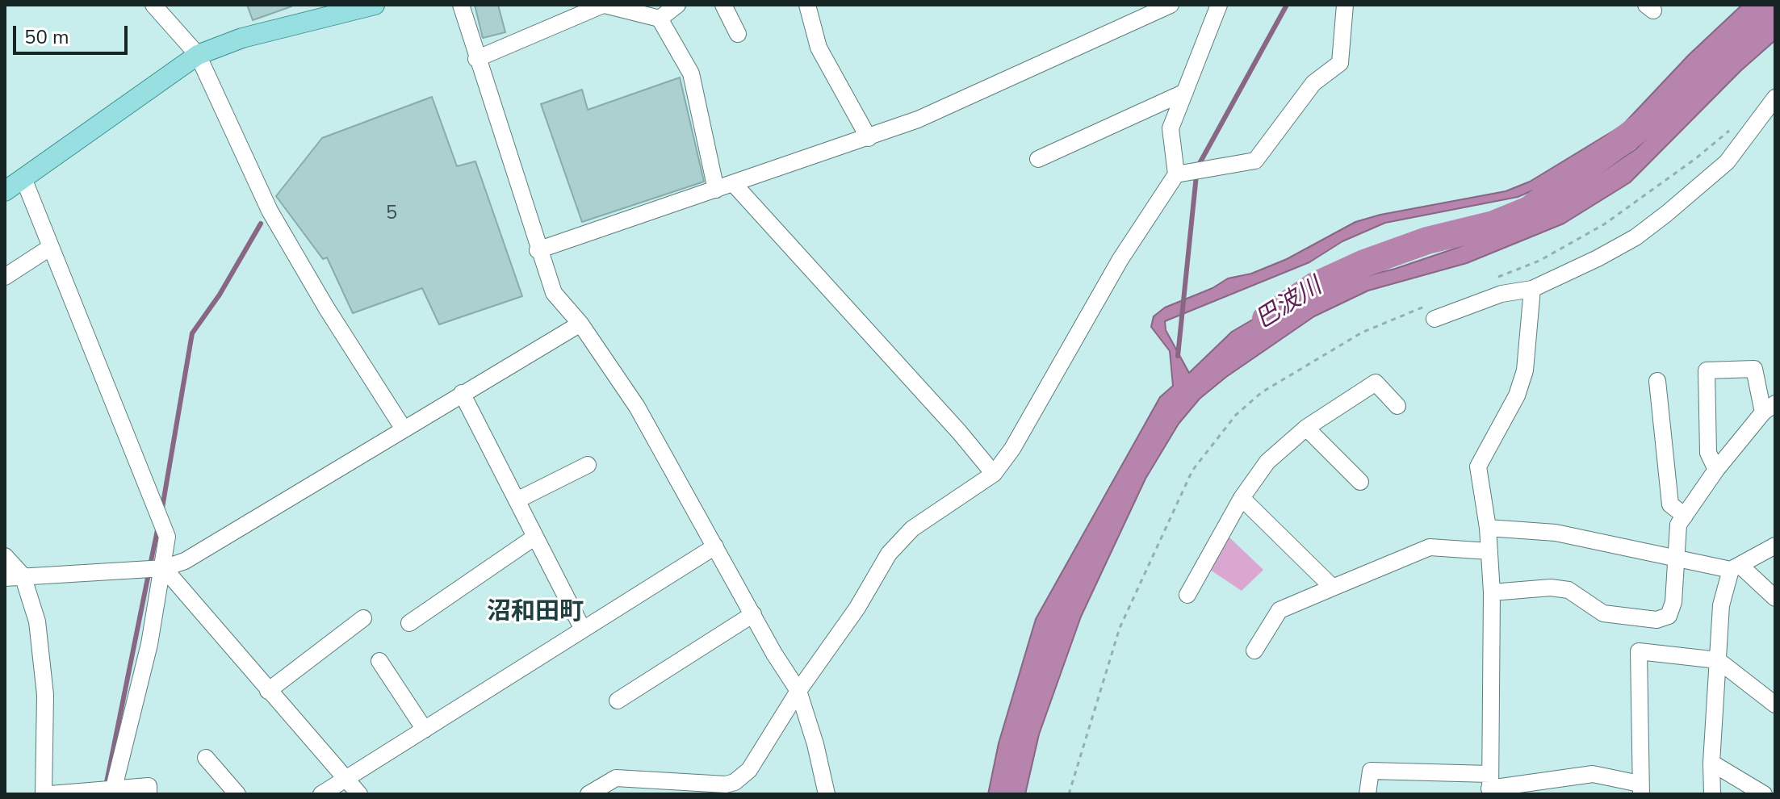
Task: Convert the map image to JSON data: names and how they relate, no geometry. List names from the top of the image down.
{
  "districts": ["沼和田町"],
  "water": ["巴波川"],
  "house_numbers": ["5"],
  "scale_bar": "50 m"
}
